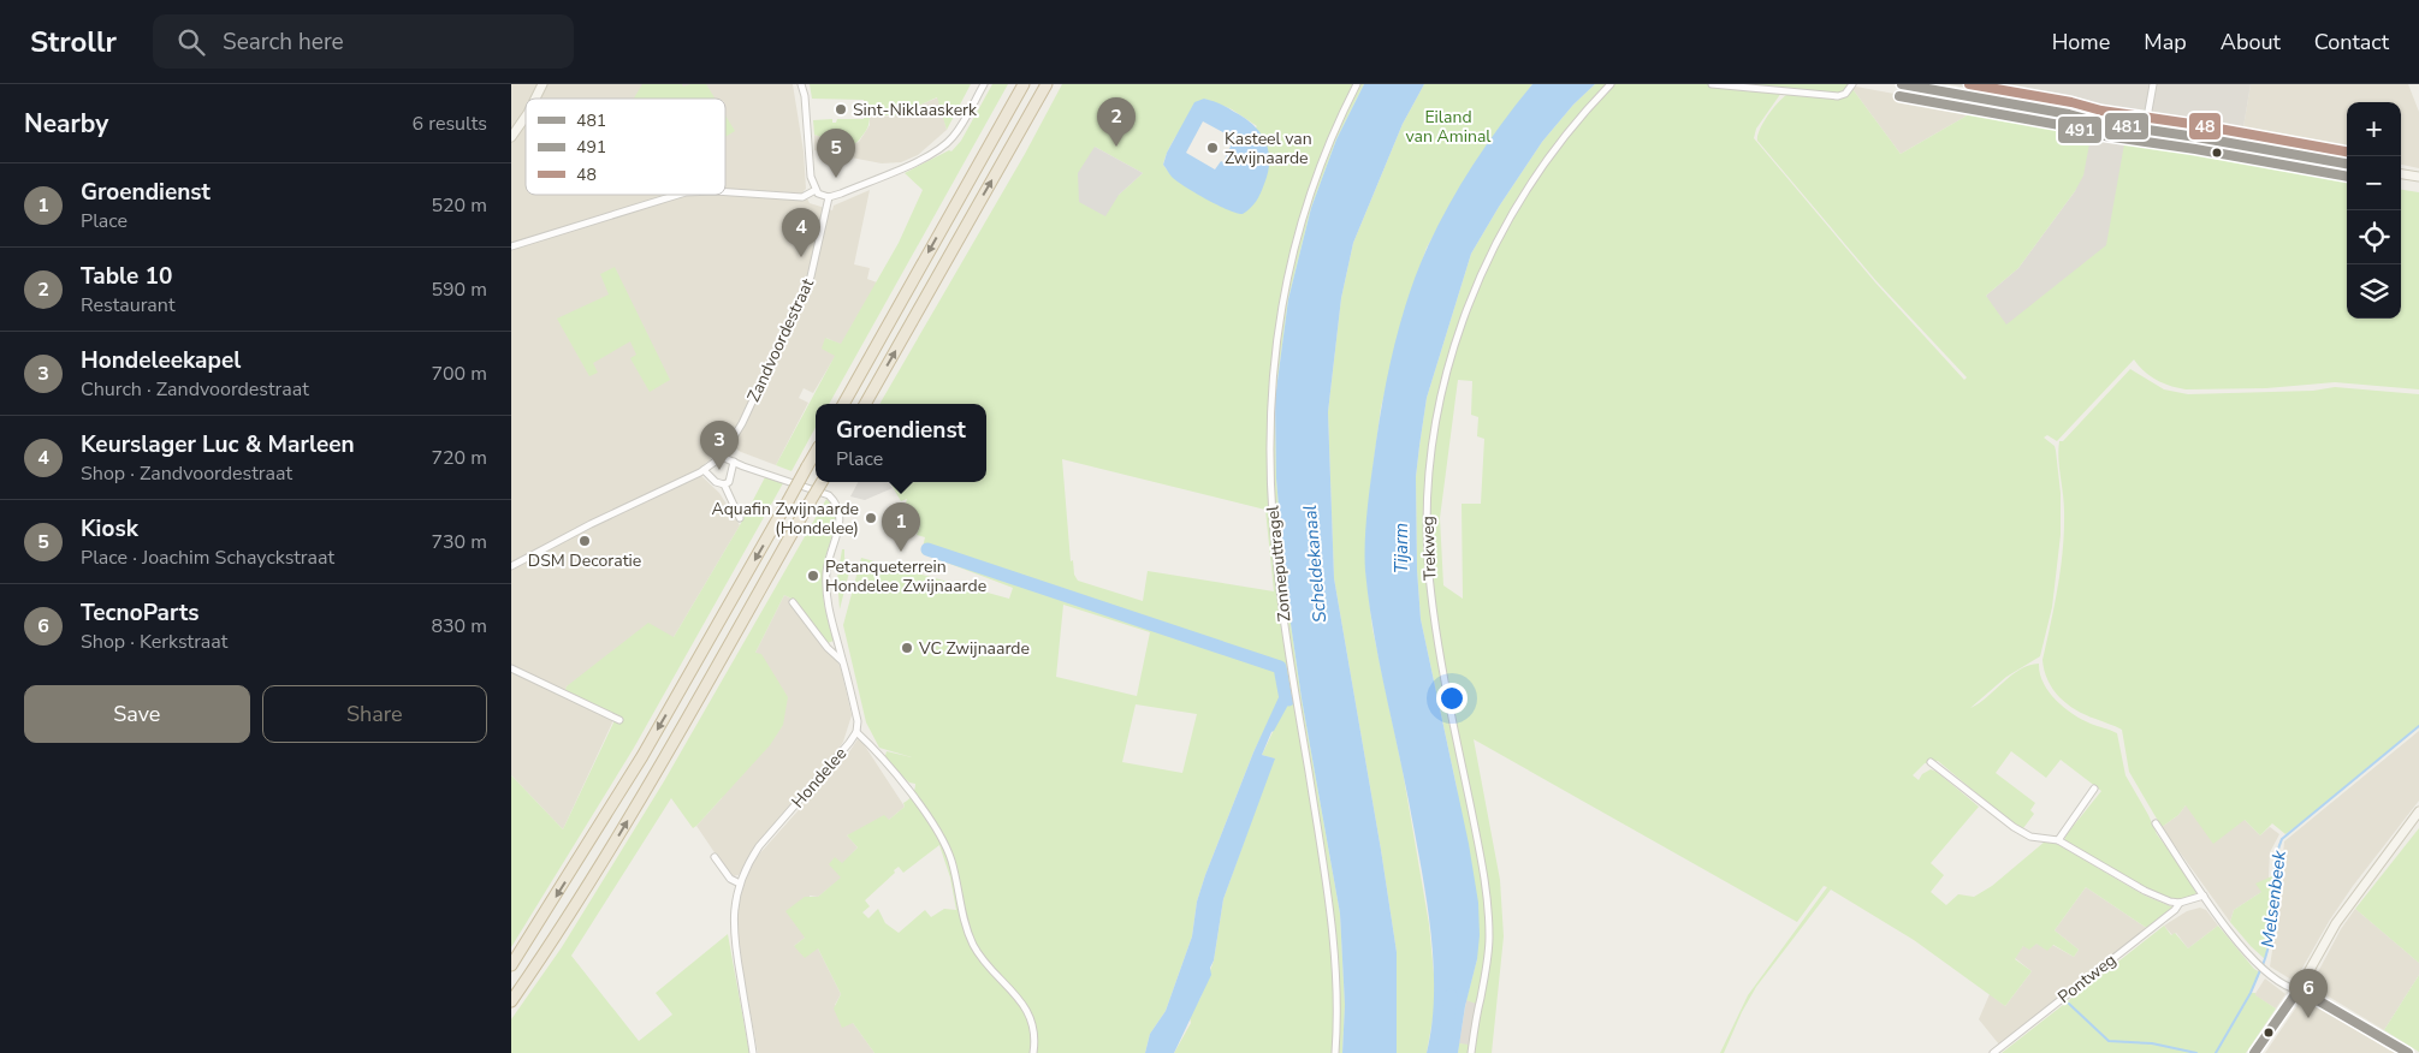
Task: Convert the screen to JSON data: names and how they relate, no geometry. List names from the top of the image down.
{
  "streets": {
    "street": [
      "Zandvoordestraat",
      "Trekweg",
      "Zonneputtragel",
      "Hondelee",
      "Pontweg"
    ]
  },
  "crossings": [
    ["Zandvoordestraat", "Hondelee"]
  ],
  "water": ["Tijarm", "Scheldekanaal", "Melsenbeek"],
  "parks": ["Eiland van Aminal"],
  "places": [
    "Sint-Niklaaskerk",
    "Kasteel van Zwijnaarde",
    "Aquafin Zwijnaarde (Hondelee)",
    "DSM Decoratie",
    "Petanqueterrein Hondelee Zwijnaarde",
    "VC Zwijnaarde"
  ],
  "lines": ["transit line 481", "transit line 48", "transit line 491"],
  "legend": ["481", "491", "48"],
  "page": {
    "header": "Strollr",
    "search": "Search here",
    "nav": [
      "Home",
      "Map",
      "About",
      "Contact"
    ],
    "heading": ["Nearby", "6 results"],
    "pins": [
      "2",
      "5",
      "4",
      "3",
      "1",
      "6"
    ],
    "map_buttons": ["+", "−"],
    "list": [
      {
        "mark": "1",
        "name": "Groendienst",
        "note": "Place",
        "value": "520 m"
      },
      {
        "mark": "2",
        "name": "Table 10",
        "note": "Restaurant",
        "value": "590 m"
      },
      {
        "mark": "3",
        "name": "Hondeleekapel",
        "note": "Church · Zandvoordestraat",
        "value": "700 m"
      },
      {
        "mark": "4",
        "name": "Keurslager Luc & Marleen",
        "note": "Shop · Zandvoordestraat",
        "value": "720 m"
      },
      {
        "mark": "5",
        "name": "Kiosk",
        "note": "Place · Joachim Schayckstraat",
        "value": "730 m"
      },
      {
        "mark": "6",
        "name": "TecnoParts",
        "note": "Shop · Kerkstraat",
        "value": "830 m"
      }
    ],
    "popup": ["Groendienst", "Place"],
    "buttons": ["Save", "Share"]
  }
}
